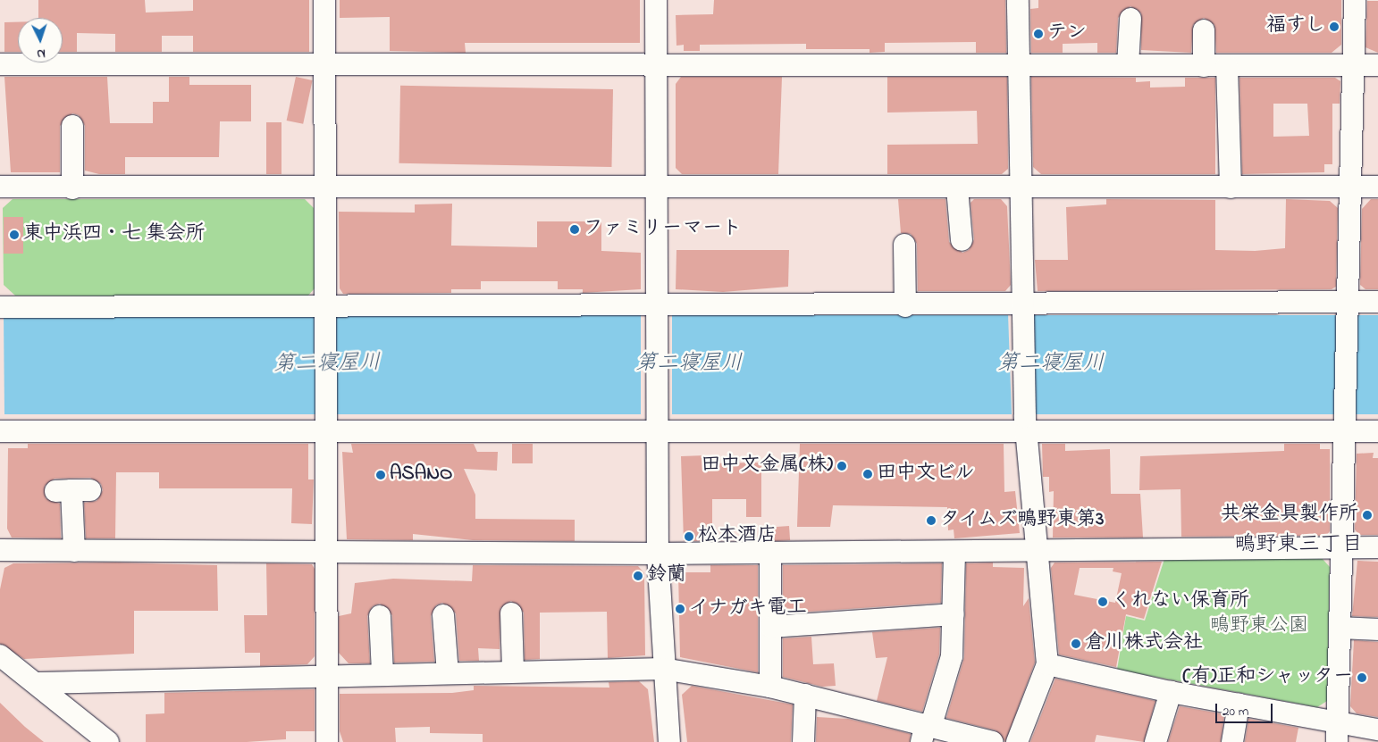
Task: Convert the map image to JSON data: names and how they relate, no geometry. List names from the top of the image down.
{
  "districts": ["鴫野東三丁目"],
  "water": ["第二寝屋川"],
  "parks": ["鴫野東公園"],
  "places": [
    "福すし",
    "テン",
    "ファミリーマート",
    "東中浜四・七 集会所",
    "田中文金属(株)",
    "田中文ビル",
    "ASANO",
    "共栄金具製作所",
    "タイムズ鴫野東第3",
    "松本酒店",
    "鈴蘭",
    "くれない保育所",
    "イナガキ電工",
    "倉川株式会社",
    "(有)正和シャッター"
  ],
  "scale_bar": "20 m",
  "north": "bottom"
}
